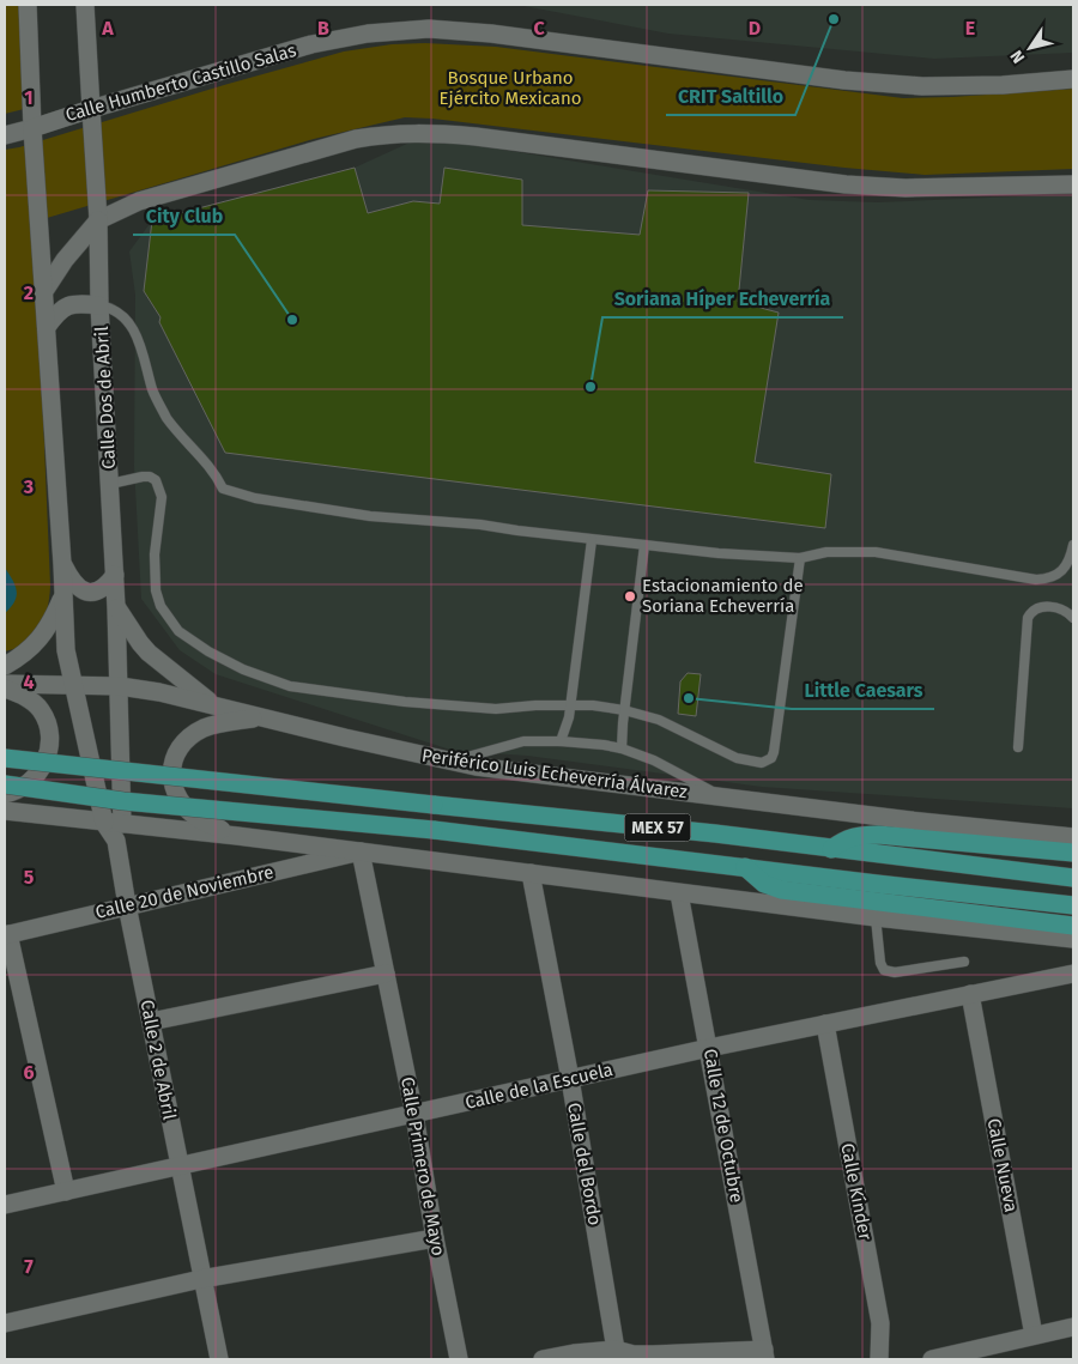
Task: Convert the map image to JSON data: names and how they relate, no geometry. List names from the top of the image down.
{
  "streets": {
    "highway": ["MEX 57"],
    "street": [
      "Calle Humberto Castillo Salas",
      "Calle Dos de Abril",
      "Periférico Luis Echeverría Álvarez",
      "Calle 20 de Noviembre",
      "Calle 2 de Abril",
      "Calle de la Escuela",
      "Calle 12 de Octubre",
      "Calle del Bordo",
      "Calle Nueva",
      "Calle Primero de Mayo",
      "Calle Kínder"
    ]
  },
  "crossings": [
    ["Calle Humberto Castillo Salas", "Calle Dos de Abril"],
    ["Calle Dos de Abril", "Periférico Luis Echeverría Álvarez"],
    ["Calle Dos de Abril", "Calle 2 de Abril"],
    ["Periférico Luis Echeverría Álvarez", "Calle 2 de Abril"],
    ["Calle 20 de Noviembre", "Calle 2 de Abril"],
    ["Calle 20 de Noviembre", "Calle de la Escuela"],
    ["Calle 20 de Noviembre", "Calle Primero de Mayo"],
    ["Calle 2 de Abril", "Calle de la Escuela"],
    ["Calle de la Escuela", "Calle 12 de Octubre"],
    ["Calle de la Escuela", "Calle del Bordo"],
    ["Calle de la Escuela", "Calle Nueva"],
    ["Calle de la Escuela", "Calle Primero de Mayo"],
    ["Calle de la Escuela", "Calle Kínder"]
  ],
  "parks": ["Bosque Urbano Ejército Mexicano"],
  "places": [
    "CRIT Saltillo",
    "City Club",
    "Soriana Híper Echeverría",
    "Estacionamiento de Soriana Echeverría",
    "Little Caesars"
  ],
  "north": "bottom left",
  "grid": {
    "columns": [
      "A",
      "B",
      "C",
      "D",
      "E"
    ],
    "rows": [
      "1",
      "2",
      "3",
      "4",
      "5",
      "6",
      "7"
    ]
  }
}
